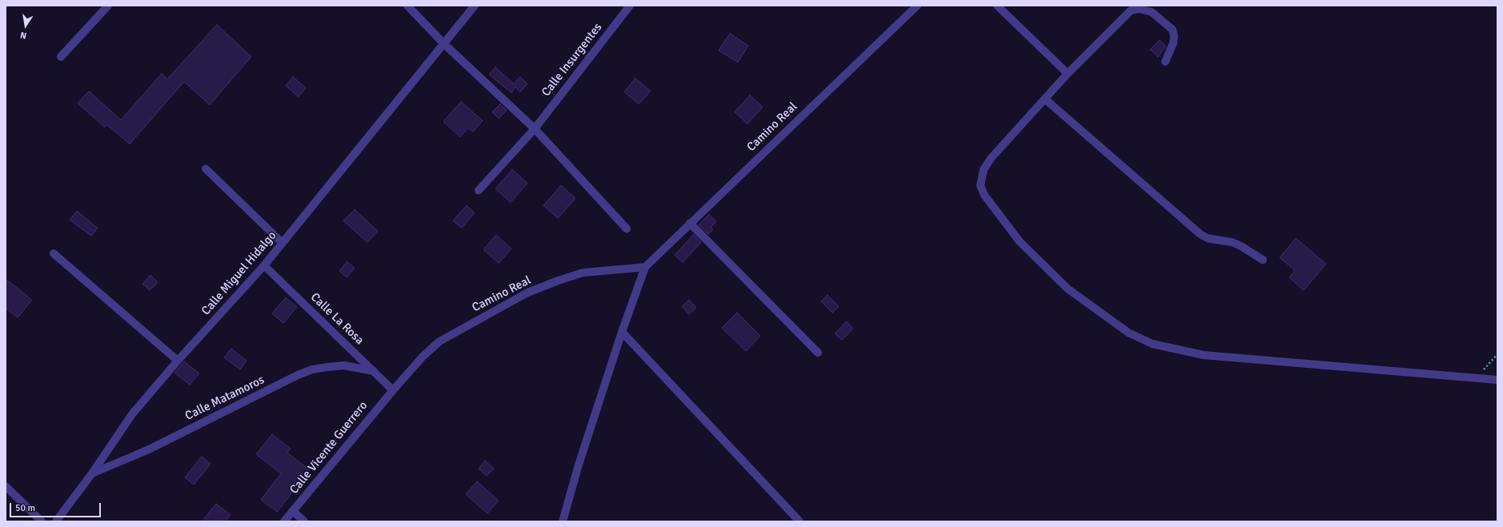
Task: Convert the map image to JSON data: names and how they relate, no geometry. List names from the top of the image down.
{
  "streets": {
    "street": [
      "Calle Insurgentes",
      "Camino Real",
      "Calle Miguel Hidalgo",
      "Calle La Rosa",
      "Calle Matamoros",
      "Calle Vicente Guerrero"
    ]
  },
  "crossings": [
    ["Camino Real", "Calle La Rosa"],
    ["Camino Real", "Calle Vicente Guerrero"],
    ["Calle Miguel Hidalgo", "Calle La Rosa"],
    ["Calle Miguel Hidalgo", "Calle Matamoros"],
    ["Calle La Rosa", "Calle Matamoros"],
    ["Calle La Rosa", "Calle Vicente Guerrero"]
  ],
  "scale_bar": "50 m",
  "north": "bottom"
}
